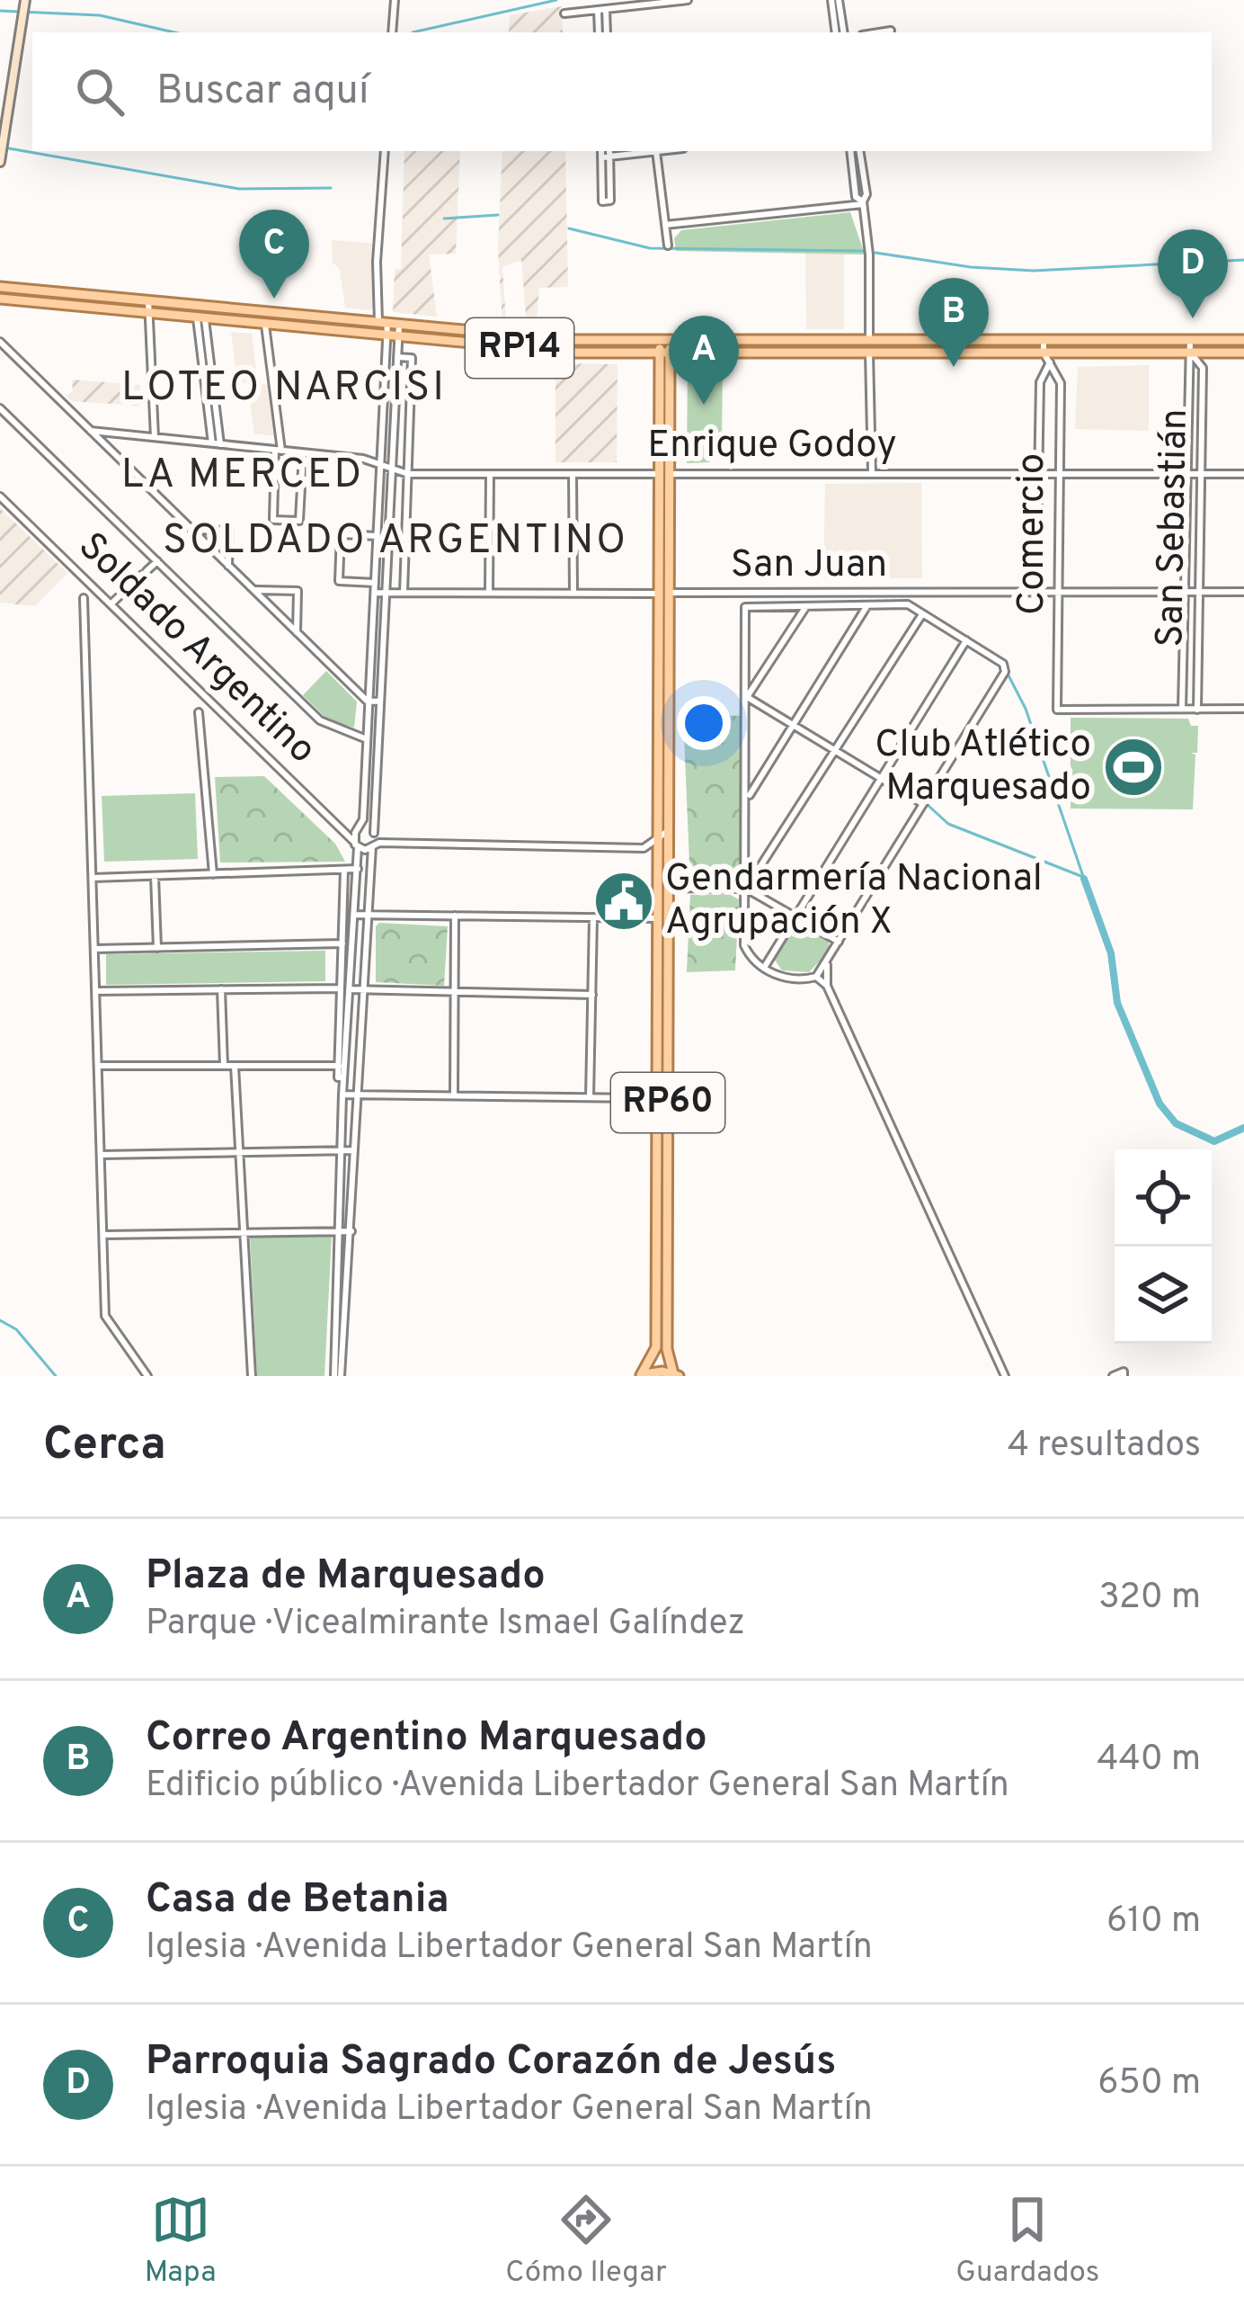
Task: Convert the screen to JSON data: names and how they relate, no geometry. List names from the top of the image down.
{
  "streets": {
    "main road": ["RP14", "RP60"],
    "street": [
      "Enrique Godoy",
      "San Sebastián",
      "Comercio",
      "San Juan",
      "Soldado Argentino"
    ]
  },
  "crossings": [
    ["RP14", "San Sebastián"],
    ["RP14", "Comercio"],
    ["RP14", "RP60"],
    ["Enrique Godoy", "San Sebastián"],
    ["Enrique Godoy", "Comercio"],
    ["Enrique Godoy", "RP60"],
    ["San Sebastián", "Comercio"],
    ["San Sebastián", "San Juan"],
    ["Comercio", "San Juan"],
    ["San Juan", "RP60"]
  ],
  "districts": ["LOTEO NARCISI", "LA MERCED", "SOLDADO ARGENTINO"],
  "places": {
    "sports": ["Club Atlético Marquesado"],
    "public building": ["Gendarmería Nacional Agrupación X"]
  },
  "page": {
    "search": "Buscar aquí",
    "pins": [
      "C",
      "D",
      "B",
      "A"
    ],
    "heading": ["Cerca", "4 resultados"],
    "list": [
      {
        "mark": "A",
        "name": "Plaza de Marquesado",
        "note": "Parque · Vicealmirante Ismael Galíndez",
        "value": "320 m"
      },
      {
        "mark": "B",
        "name": "Correo Argentino Marquesado",
        "note": "Edificio público · Avenida Libertador General San Martín",
        "value": "440 m"
      },
      {
        "mark": "C",
        "name": "Casa de Betania",
        "note": "Iglesia · Avenida Libertador General San Martín",
        "value": "610 m"
      },
      {
        "mark": "D",
        "name": "Parroquia Sagrado Corazón de Jesús",
        "note": "Iglesia · Avenida Libertador General San Martín",
        "value": "650 m"
      }
    ],
    "nav": ["Mapa", "Cómo llegar", "Guardados"]
  }
}
